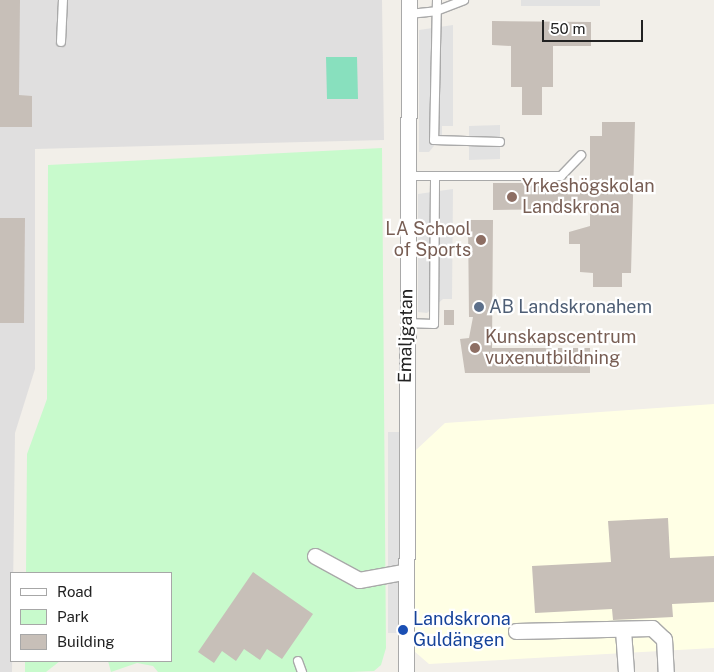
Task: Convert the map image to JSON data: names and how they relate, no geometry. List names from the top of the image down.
{
  "streets": {
    "street": ["Emaljgatan"]
  },
  "places": [
    "Yrkeshögskolan Landskrona",
    "LA School of Sports",
    "AB Landskronahem",
    "Kunskapscentrum vuxenutbildning",
    "Landskrona Guldängen"
  ],
  "legend": ["Road", "Park", "Building"],
  "scale_bar": "50 m"
}
